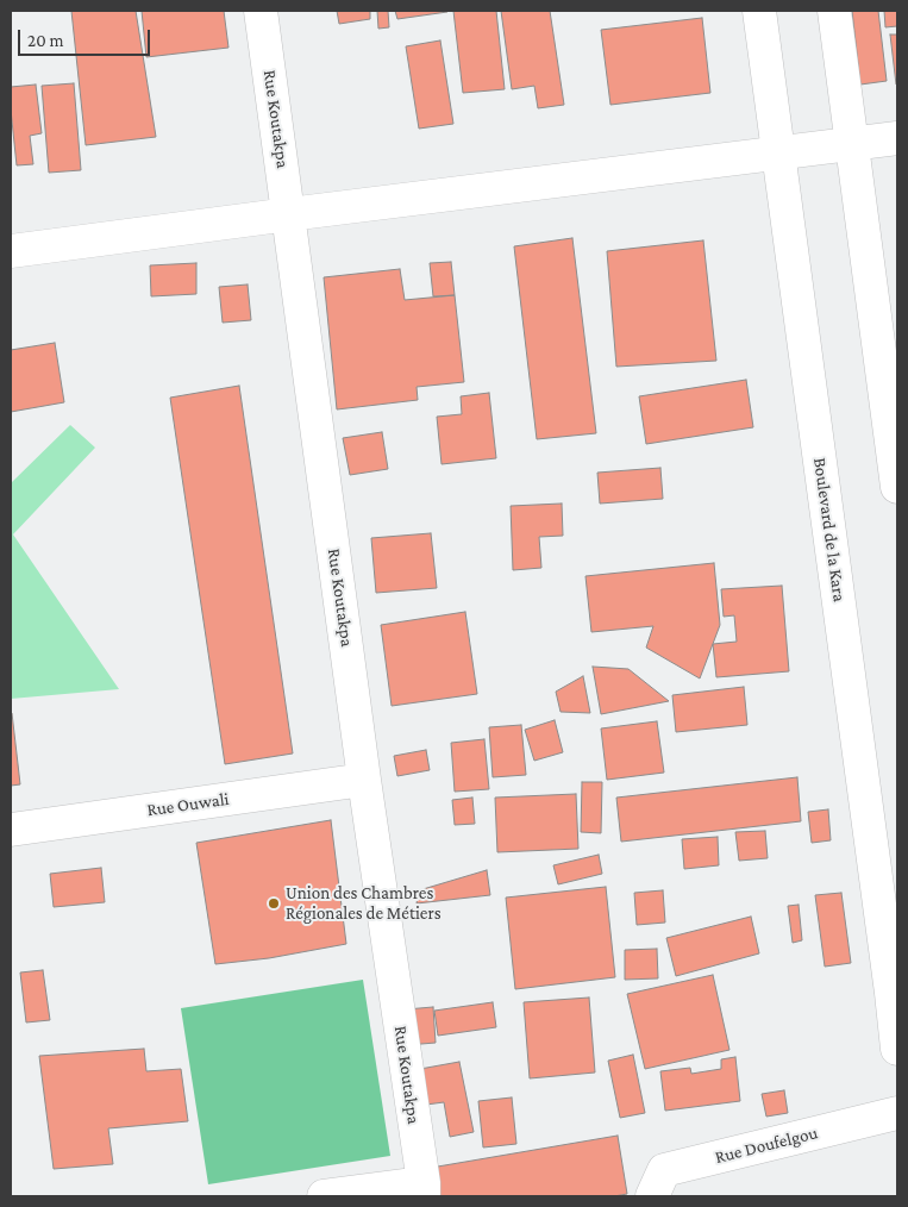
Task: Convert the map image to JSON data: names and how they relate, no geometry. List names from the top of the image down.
{
  "streets": {
    "street": [
      "Rue Koutakpa",
      "Boulevard de la Kara",
      "Rue Ouwali",
      "Rue Doufelgou"
    ]
  },
  "crossings": [
    ["Rue Koutakpa", "Rue Ouwali"]
  ],
  "places": ["Union des Chambres Régionales de Métiers"],
  "scale_bar": "20 m"
}
